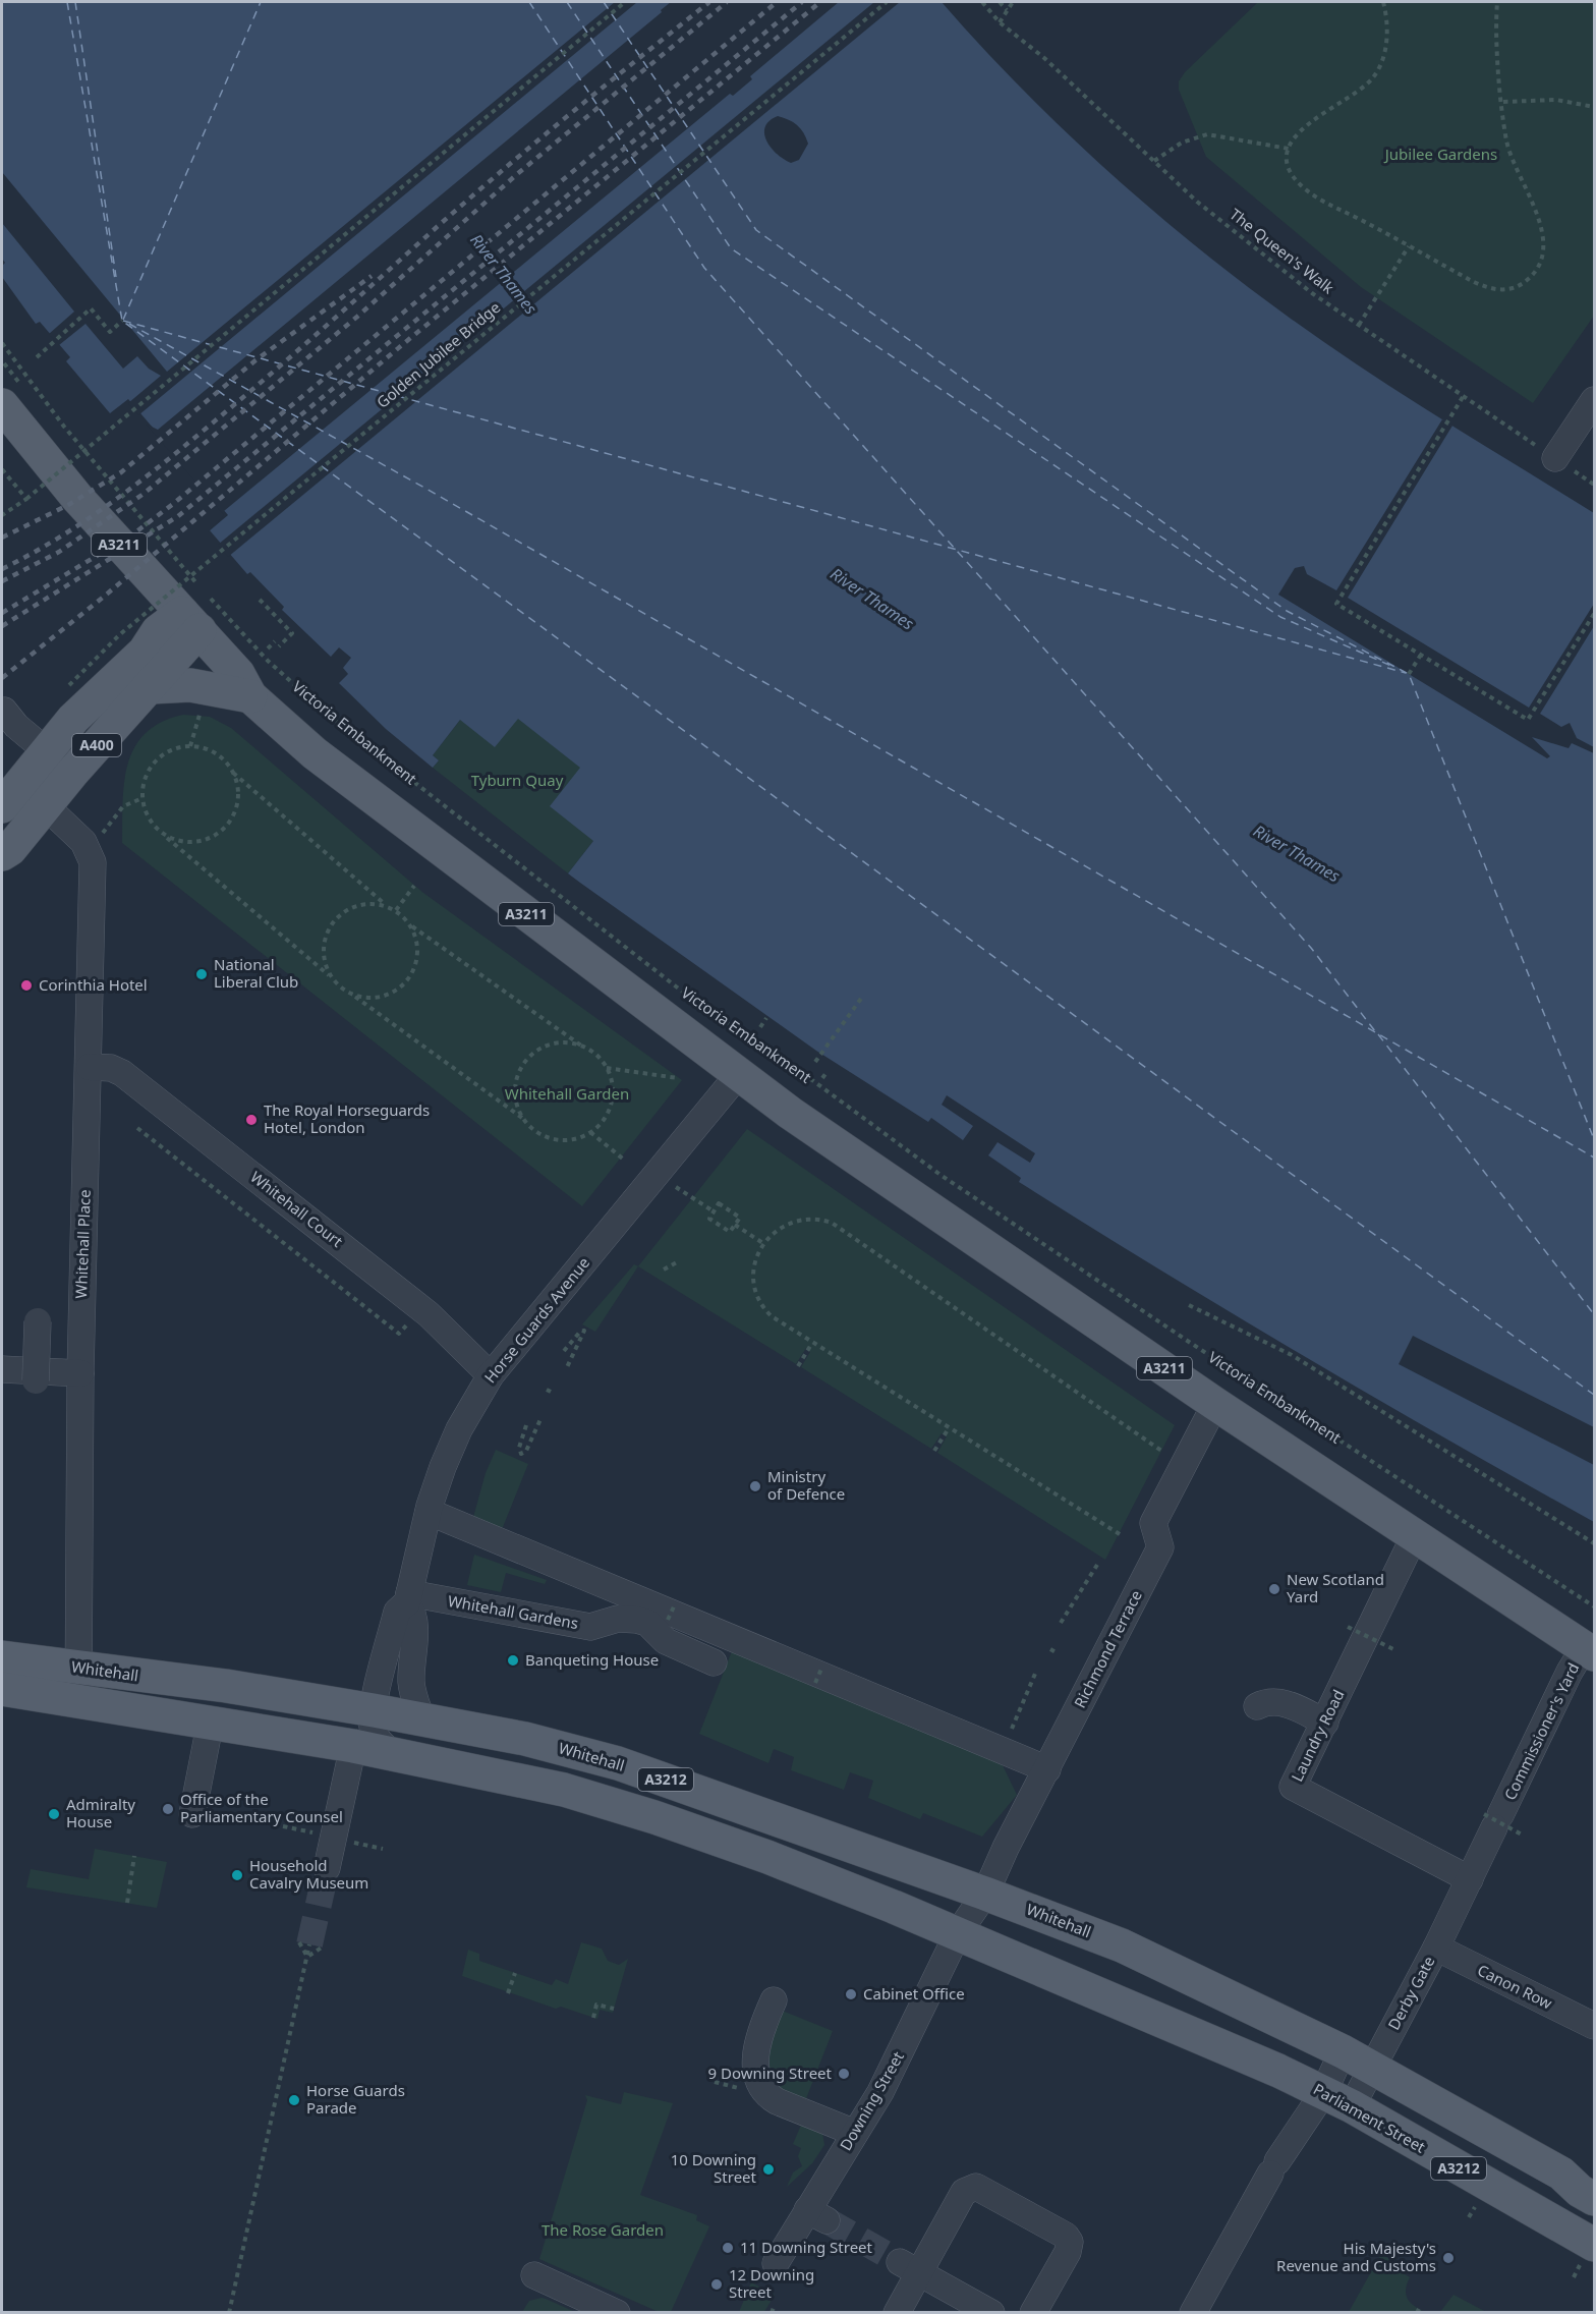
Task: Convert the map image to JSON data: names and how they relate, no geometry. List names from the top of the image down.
{
  "streets": {
    "main road": [
      "A3211",
      "A400",
      "Whitehall",
      "A3212",
      "Parliament Street"
    ],
    "street": [
      "Whitehall Court",
      "Whitehall Place",
      "Horse Guards Avenue",
      "Whitehall Gardens",
      "Richmond Terrace",
      "Commissioner's Yard",
      "Laundry Road",
      "Canon Row",
      "Derby Gate",
      "Downing Street"
    ],
    "path": ["The Queen's Walk", "Golden Jubilee Bridge", "Victoria Embankment"]
  },
  "crossings": [
    ["A3211", "Victoria Embankment"],
    ["A3211", "A400"],
    ["A3211", "Horse Guards Avenue"],
    ["A3211", "Richmond Terrace"],
    ["A3211", "Commissioner's Yard"],
    ["A3211", "Laundry Road"],
    ["Victoria Embankment", "A400"],
    ["A400", "Whitehall Place"],
    ["Whitehall Court", "Whitehall Place"],
    ["Whitehall Court", "Horse Guards Avenue"],
    ["Whitehall Place", "Whitehall"],
    ["Whitehall Place", "A3212"],
    ["Horse Guards Avenue", "Whitehall Gardens"],
    ["Horse Guards Avenue", "Whitehall"],
    ["Horse Guards Avenue", "A3212"],
    ["Richmond Terrace", "Whitehall"],
    ["Richmond Terrace", "Downing Street"],
    ["Whitehall", "A3212"],
    ["Whitehall", "Downing Street"],
    ["Commissioner's Yard", "Laundry Road"],
    ["Commissioner's Yard", "Derby Gate"],
    ["Laundry Road", "Derby Gate"],
    ["A3212", "Derby Gate"],
    ["A3212", "Downing Street"],
    ["A3212", "Parliament Street"],
    ["Canon Row", "Derby Gate"],
    ["Derby Gate", "Parliament Street"],
    ["Downing Street", "Parliament Street"]
  ],
  "water": ["River Thames"],
  "parks": [
    "Jubilee Gardens",
    "Tyburn Quay",
    "Whitehall Garden",
    "The Rose Garden"
  ],
  "places": [
    "National Liberal Club",
    "Corinthia Hotel",
    "The Royal Horseguards Hotel, London",
    "Ministry of Defence",
    "New Scotland Yard",
    "Banqueting House",
    "Office of the Parliamentary Counsel",
    "Admiralty House",
    "Household Cavalry Museum",
    "Cabinet Office",
    "9 Downing Street",
    "Horse Guards Parade",
    "10 Downing Street",
    "11 Downing Street",
    "His Majesty's Revenue and Customs",
    "12 Downing Street"
  ]
}
